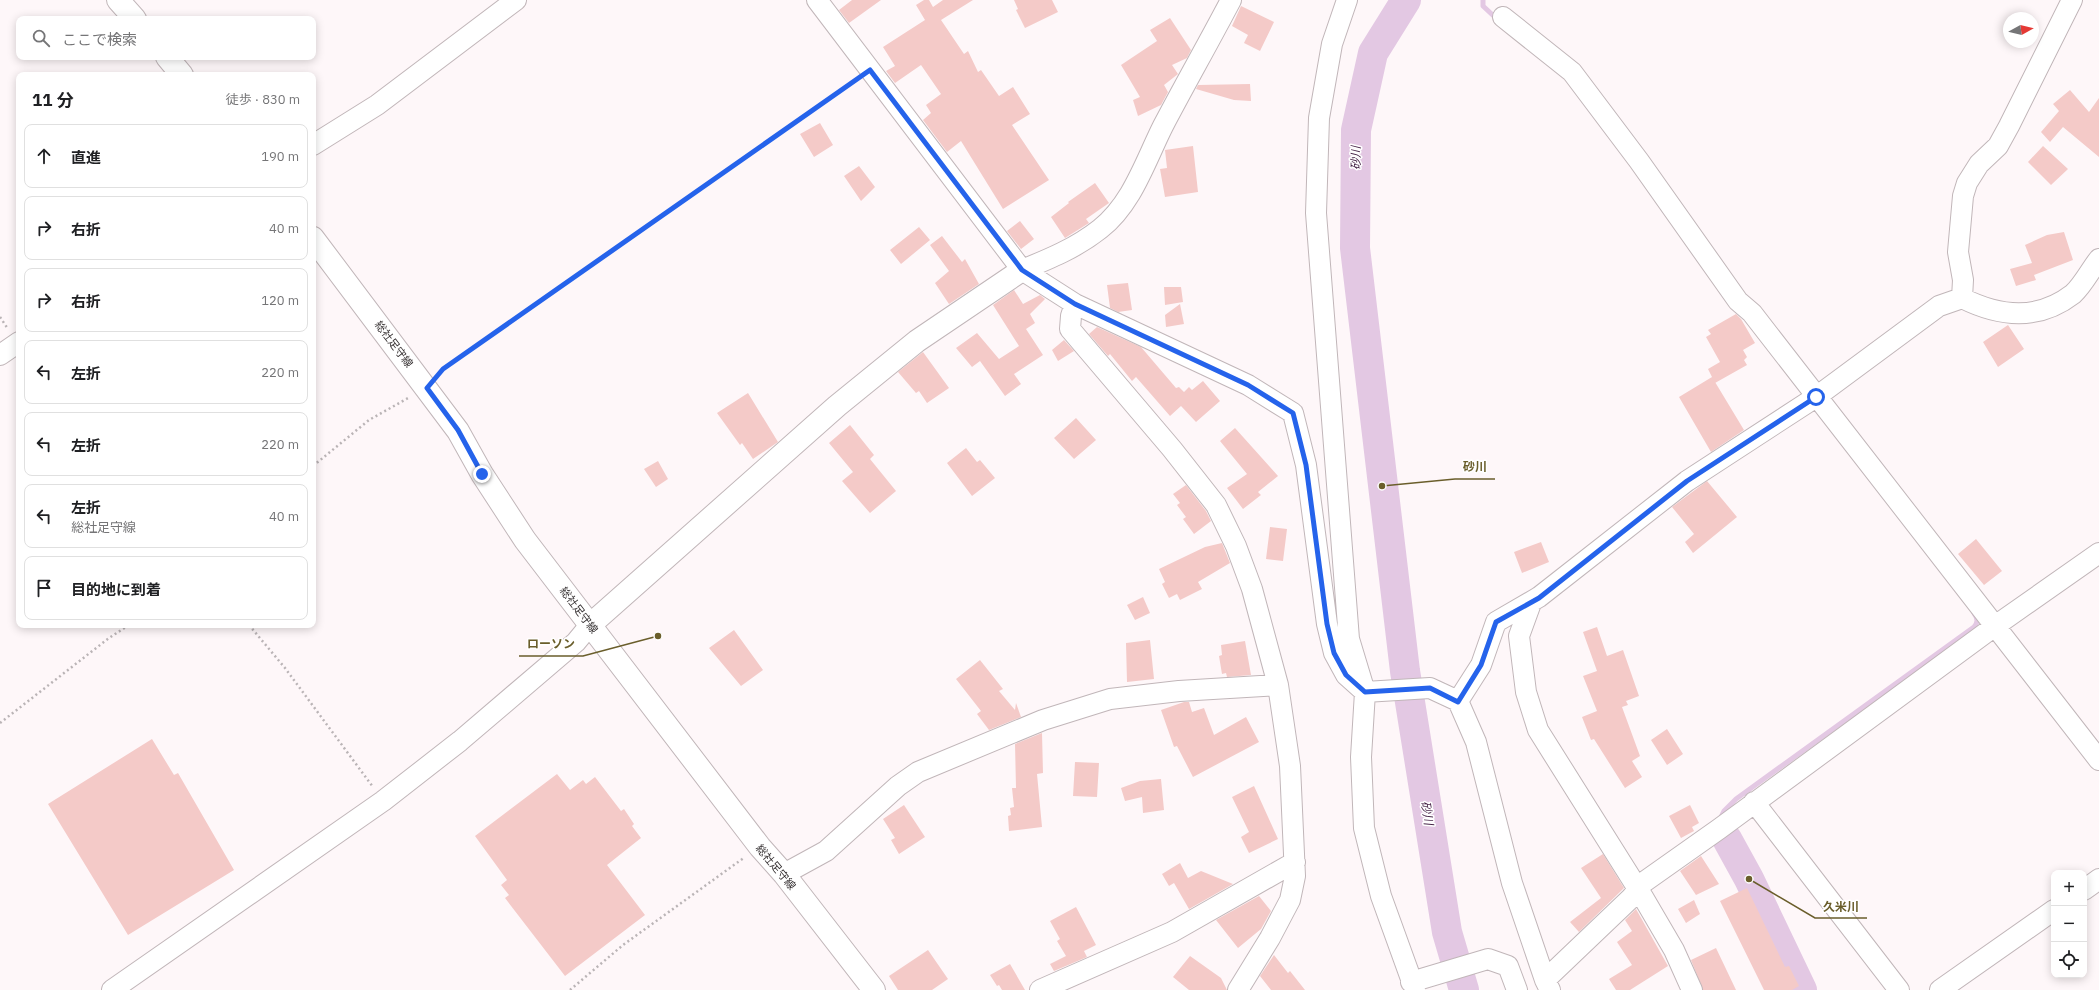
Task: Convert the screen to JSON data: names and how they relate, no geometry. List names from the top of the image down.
{
  "streets": {
    "main road": ["総社足守線"]
  },
  "water": ["砂川"],
  "places": ["砂川", "ローソン", "久米川"],
  "north": "right",
  "page": {
    "search": "ここで検索",
    "heading": ["11 分", "徒歩 · 830 m"],
    "list": [
      ["直進", "190 m"],
      ["右折", "40 m"],
      ["右折", "120 m"],
      ["左折", "220 m"],
      ["左折", "220 m"],
      ["左折", "総社足守線", "40 m"],
      "目的地に到着"
    ],
    "map_buttons": ["+", "−"]
  }
}
